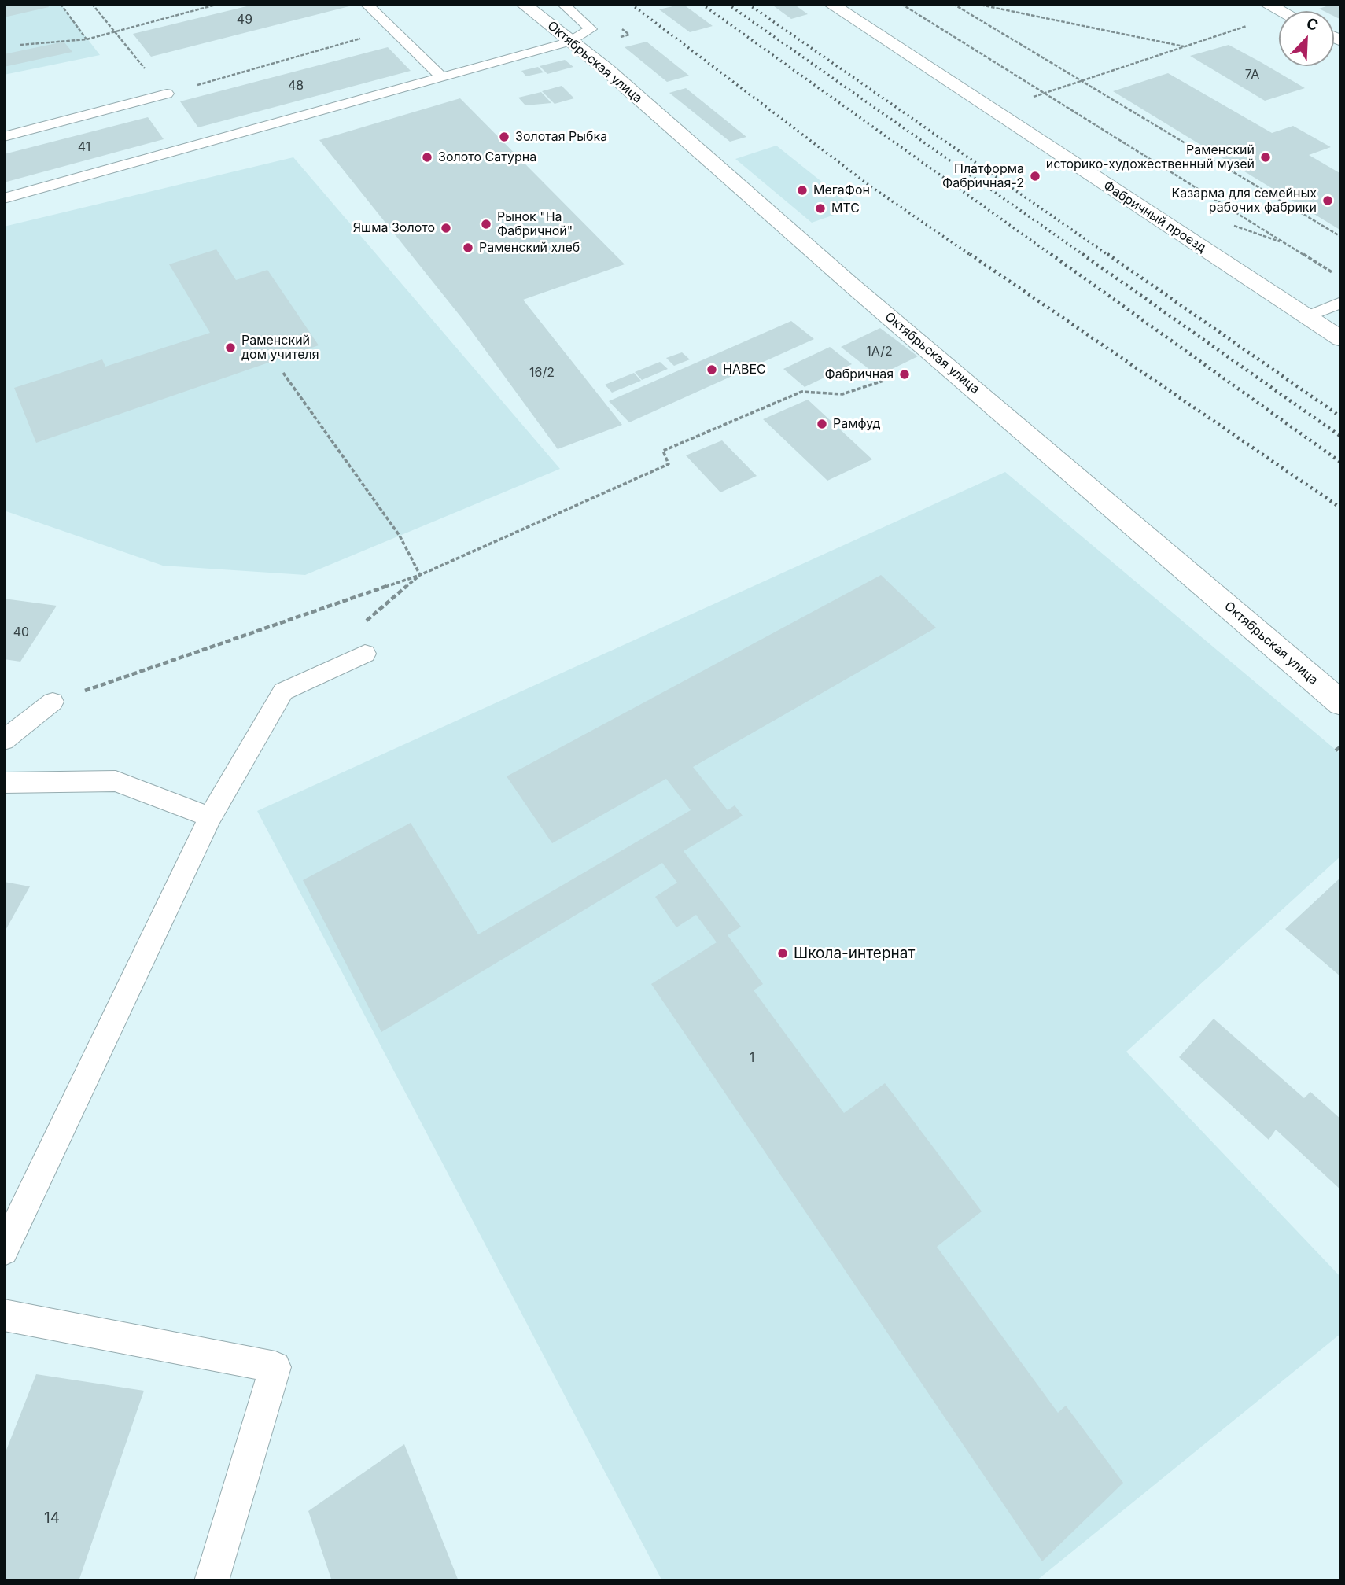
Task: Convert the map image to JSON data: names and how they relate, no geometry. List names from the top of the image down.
{
  "streets": {
    "street": ["Октябрьская улица", "Фабричный проезд"]
  },
  "places": [
    "Золотая Рыбка",
    "Золото Сатурна",
    "Раменский историко-художественный музей",
    "Платформа Фабричная-2",
    "МегаФон",
    "Казарма для семейных рабочих фабрики",
    "МТС",
    "Рынок \"На Фабричной\"",
    "Яшма Золото",
    "Раменский хлеб",
    "Раменский дом учителя",
    "НАВЕС",
    "Фабричная",
    "Рамфуд",
    "Школа-интернат"
  ],
  "house_numbers": [
    "49",
    "7А",
    "48",
    "41",
    "1А/2",
    "16/2",
    "40",
    "1",
    "14"
  ],
  "north": "top right"
}
